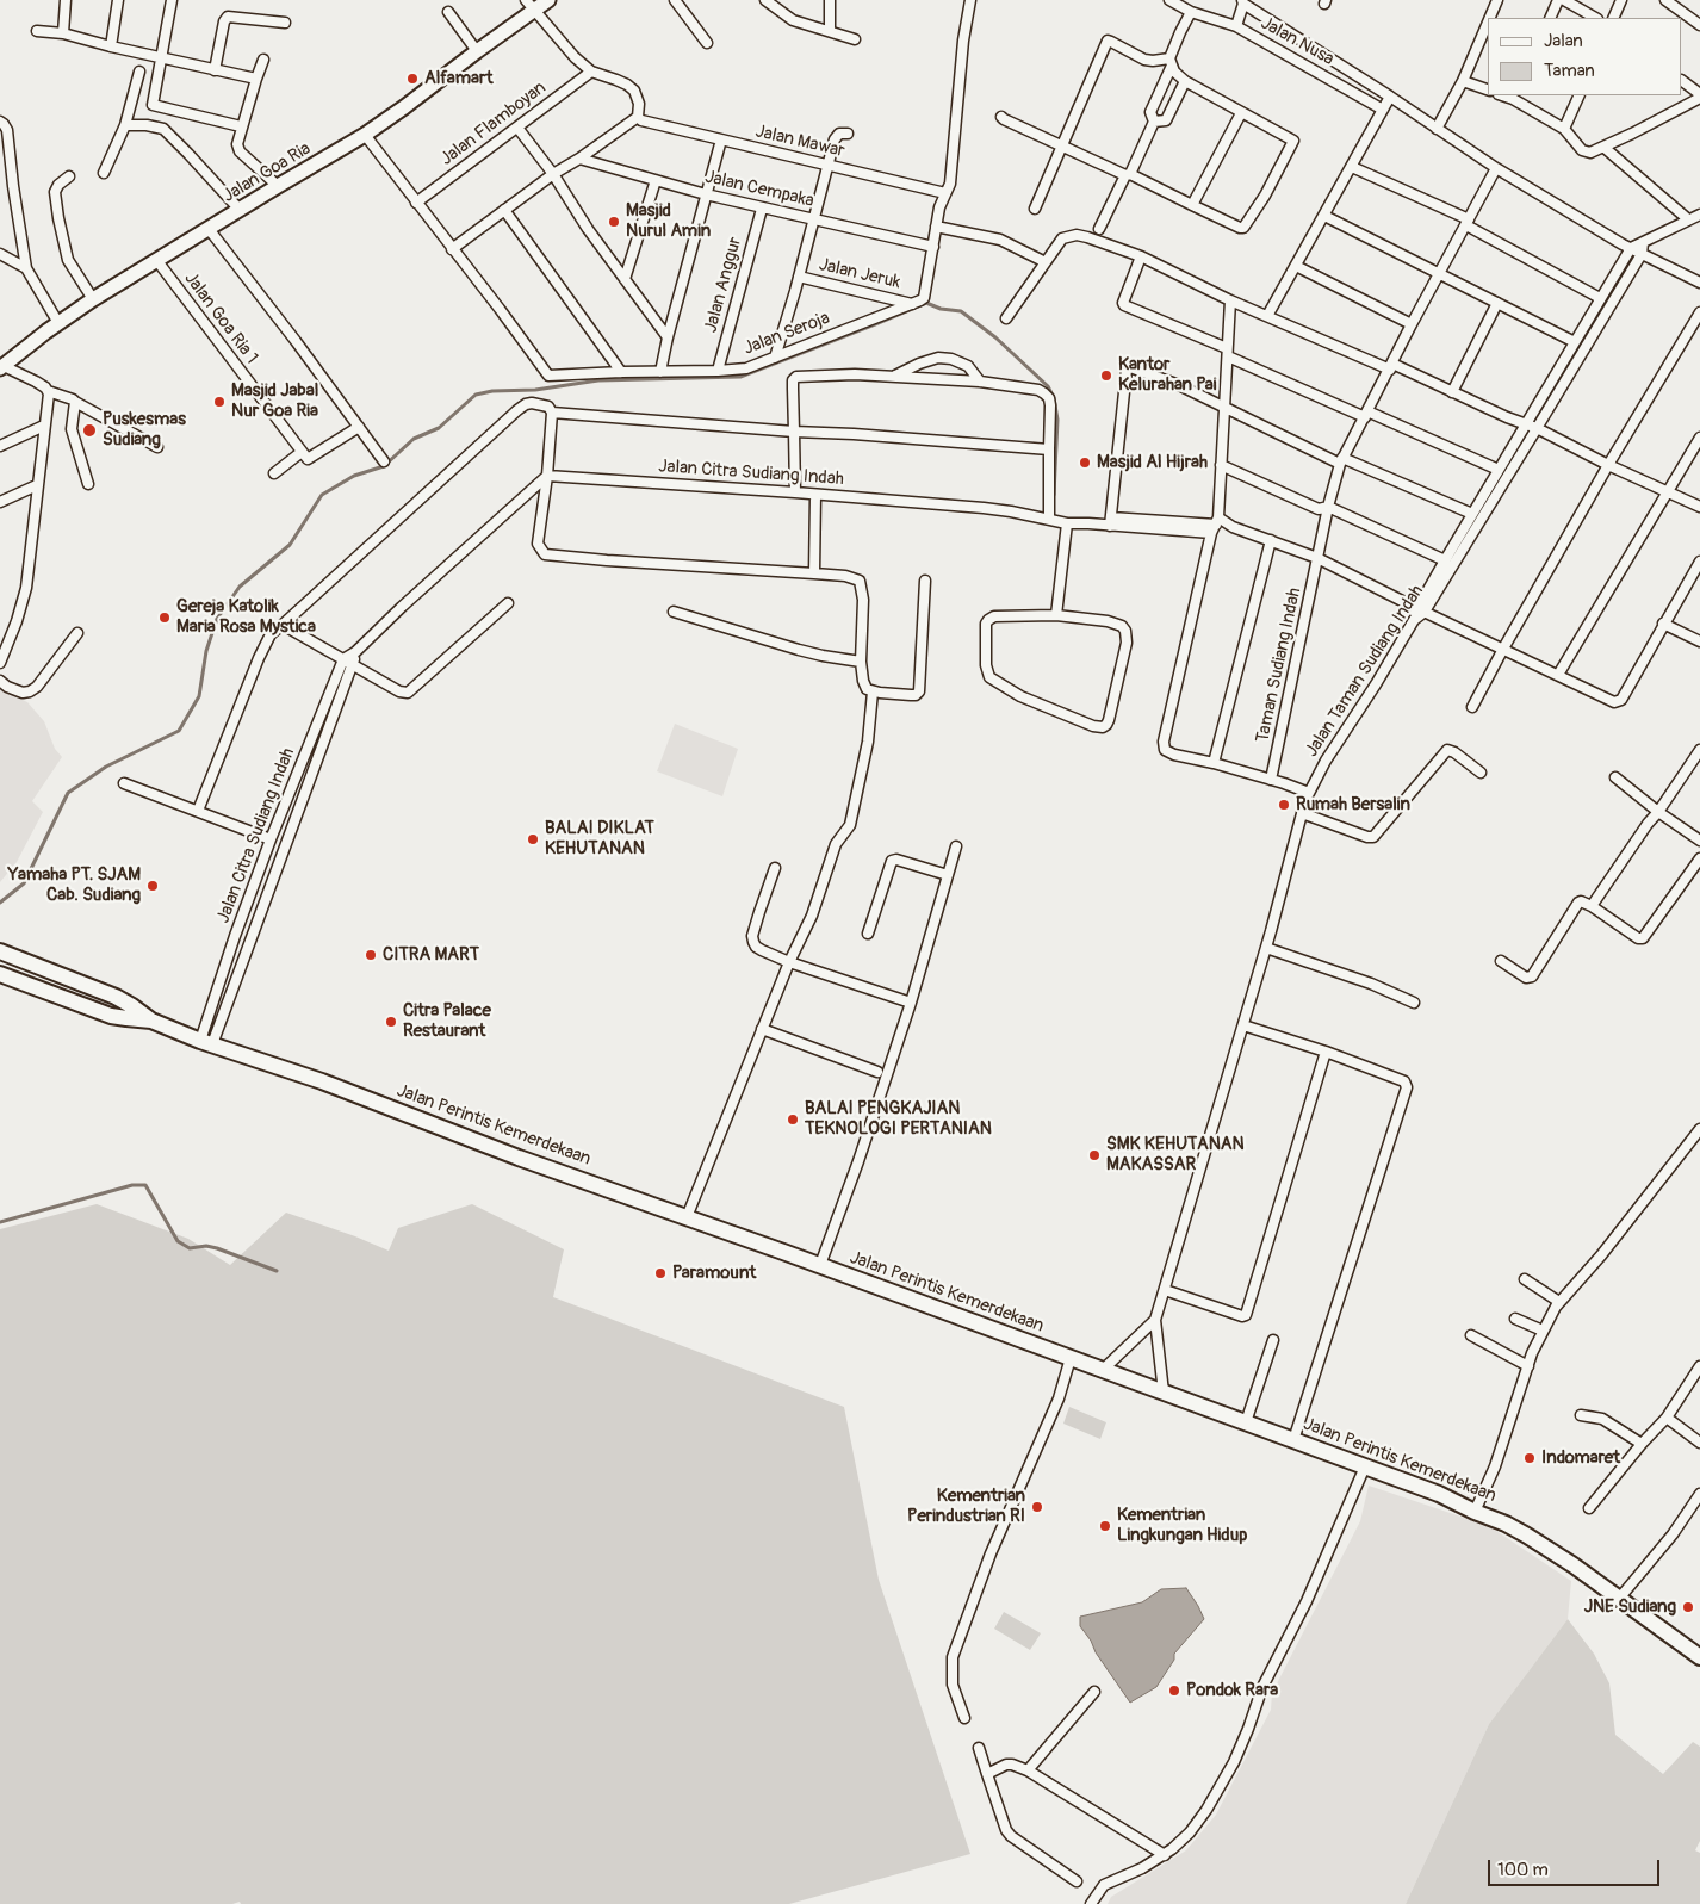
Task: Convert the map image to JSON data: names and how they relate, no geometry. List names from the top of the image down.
{
  "streets": {
    "highway": ["Jalan Perintis Kemerdekaan"],
    "main road": ["Jalan Goa Ria"],
    "street": [
      "Jalan Nusa",
      "Jalan Flamboyan",
      "Jalan Mawar",
      "Jalan Cempaka",
      "Jalan Jeruk",
      "Jalan Anggur",
      "Jalan Goa Ria 1",
      "Jalan Seroja",
      "Jalan Citra Sudiang Indah",
      "Taman Sudiang Indah",
      "Jalan Taman Sudiang Indah"
    ]
  },
  "crossings": [
    ["Jalan Flamboyan", "Jalan Seroja"],
    ["Jalan Goa Ria", "Jalan Goa Ria 1"],
    ["Jalan Goa Ria", "Jalan Seroja"],
    ["Jalan Cempaka", "Jalan Anggur"],
    ["Jalan Jeruk", "Jalan Seroja"],
    ["Jalan Anggur", "Jalan Seroja"],
    ["Jalan Citra Sudiang Indah", "Jalan Perintis Kemerdekaan"],
    ["Jalan Taman Sudiang Indah", "Jalan Perintis Kemerdekaan"]
  ],
  "places": [
    "Alfamart",
    "Masjid Nurul Amin",
    "Kantor Kelurahan Pai",
    "Masjid Jabal Nur Goa Ria",
    "Puskesmas Sudiang",
    "Masjid Al Hijrah",
    "Gereja Katolik Maria Rosa Mystica",
    "Rumah Bersalin",
    "BALAI DIKLAT KEHUTANAN",
    "Yamaha PT. SJAM Cab. Sudiang",
    "CITRA MART",
    "Citra Palace Restaurant",
    "BALAI PENGKAJIAN TEKNOLOGI PERTANIAN",
    "SMK KEHUTANAN MAKASSAR",
    "Paramount",
    "Indomaret",
    "Kementrian Perindustrian RI",
    "Kementrian Lingkungan Hidup",
    "JNE Sudiang",
    "Pondok Rara"
  ],
  "legend": ["Jalan", "Taman"],
  "scale_bar": "100 m"
}
